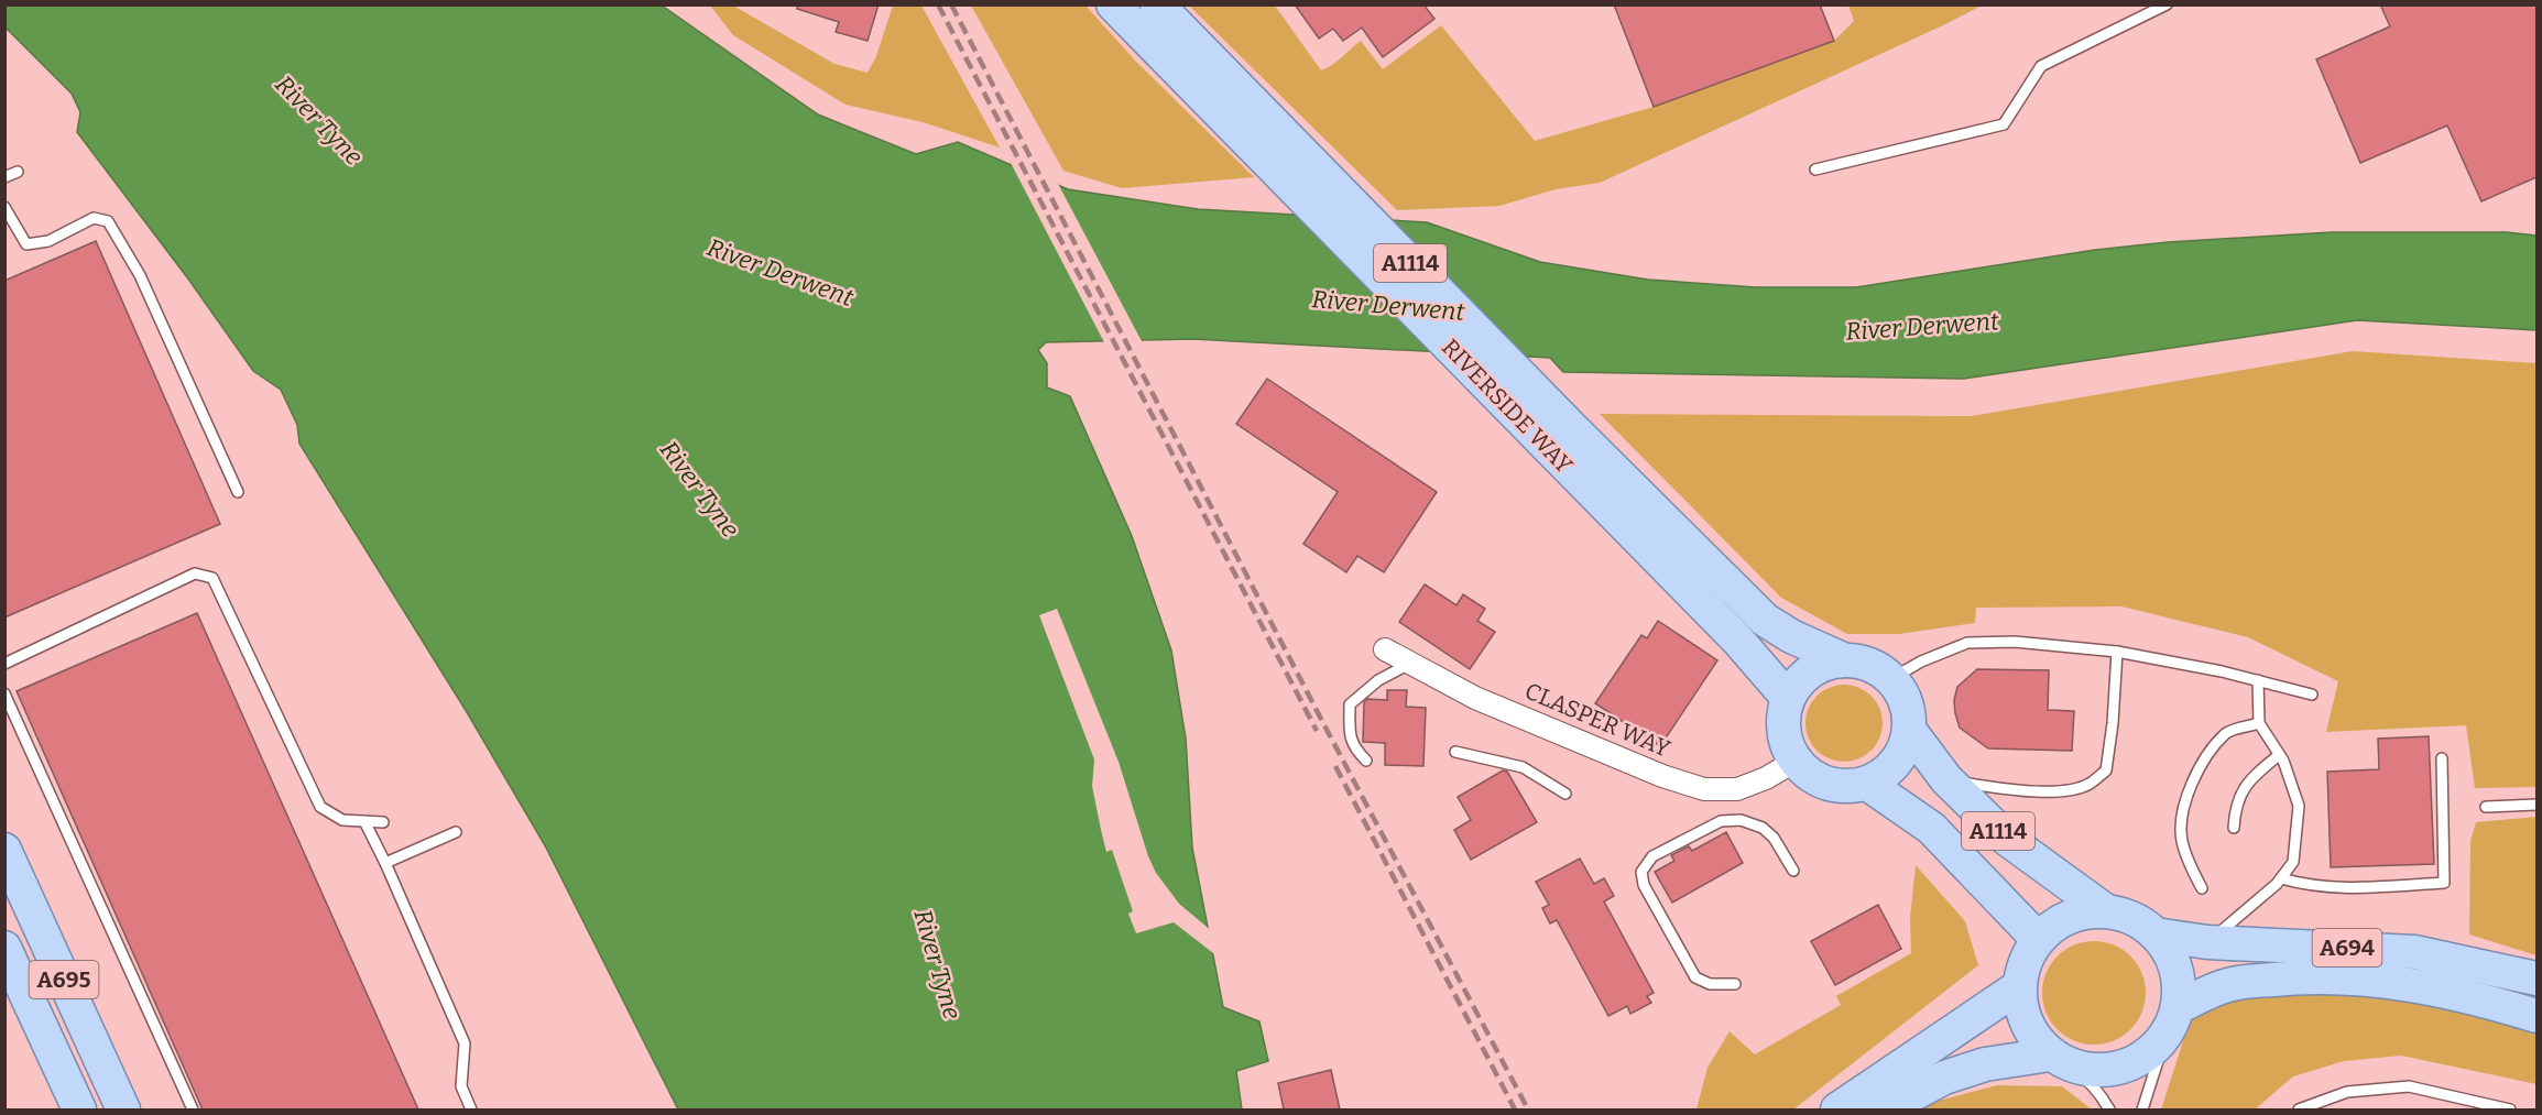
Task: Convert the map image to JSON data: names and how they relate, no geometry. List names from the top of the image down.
{
  "streets": {
    "main road": [
      "A1114",
      "RIVERSIDE WAY",
      "A694",
      "A695"
    ],
    "street": ["CLASPER WAY"]
  },
  "crossings": [
    ["A1114", "RIVERSIDE WAY"],
    ["A1114", "CLASPER WAY"],
    ["A1114", "A694"],
    ["RIVERSIDE WAY", "CLASPER WAY"]
  ],
  "water": ["River Tyne", "River Derwent"]
}
